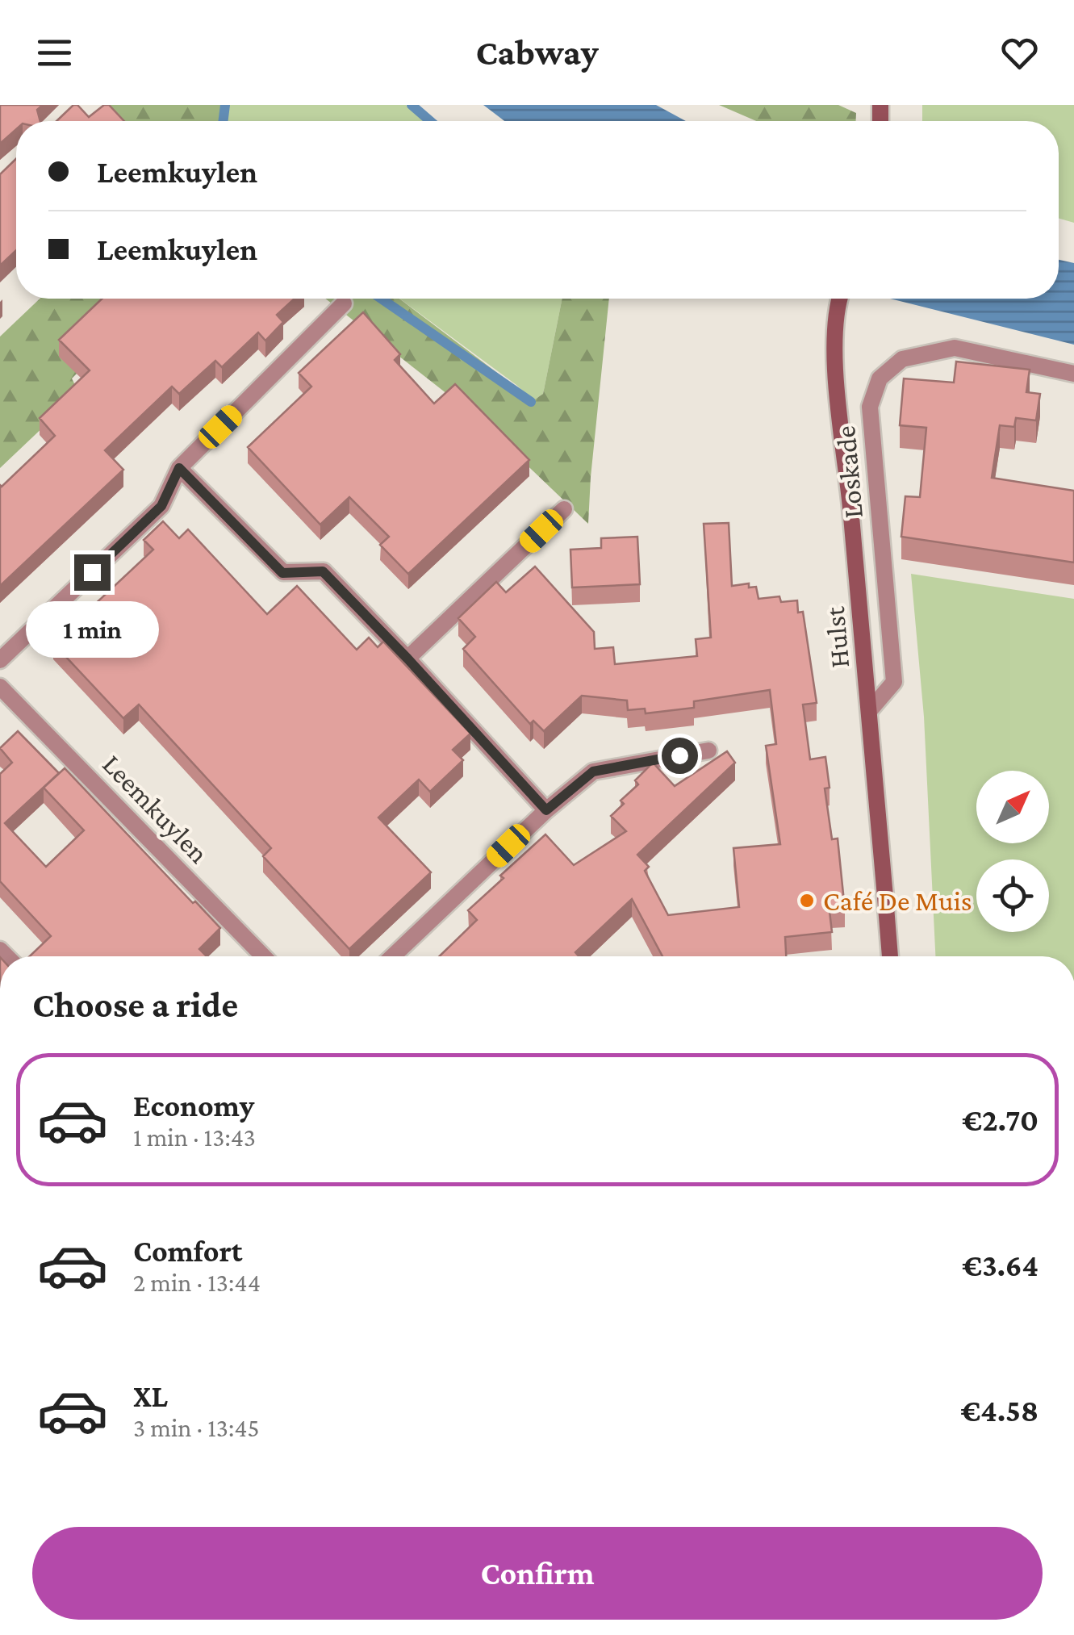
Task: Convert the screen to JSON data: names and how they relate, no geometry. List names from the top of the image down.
{
  "streets": {
    "street": ["Loskade", "Hulst", "Leemkuylen"]
  },
  "crossings": [
    ["Loskade", "Hulst"]
  ],
  "places": ["Café De Muis"],
  "north": "top right",
  "page": {
    "header": "Cabway",
    "banner": ["Leemkuylen", "Leemkuylen"],
    "bubble": "1 min",
    "heading": "Choose a ride",
    "list": [
      {
        "name": "Economy",
        "note": "1 min · 13:43",
        "value": "€2.70"
      },
      {
        "name": "Comfort",
        "note": "2 min · 13:44",
        "value": "€3.64"
      },
      {
        "name": "XL",
        "note": "3 min · 13:45",
        "value": "€4.58"
      }
    ],
    "buttons": "Confirm"
  }
}
